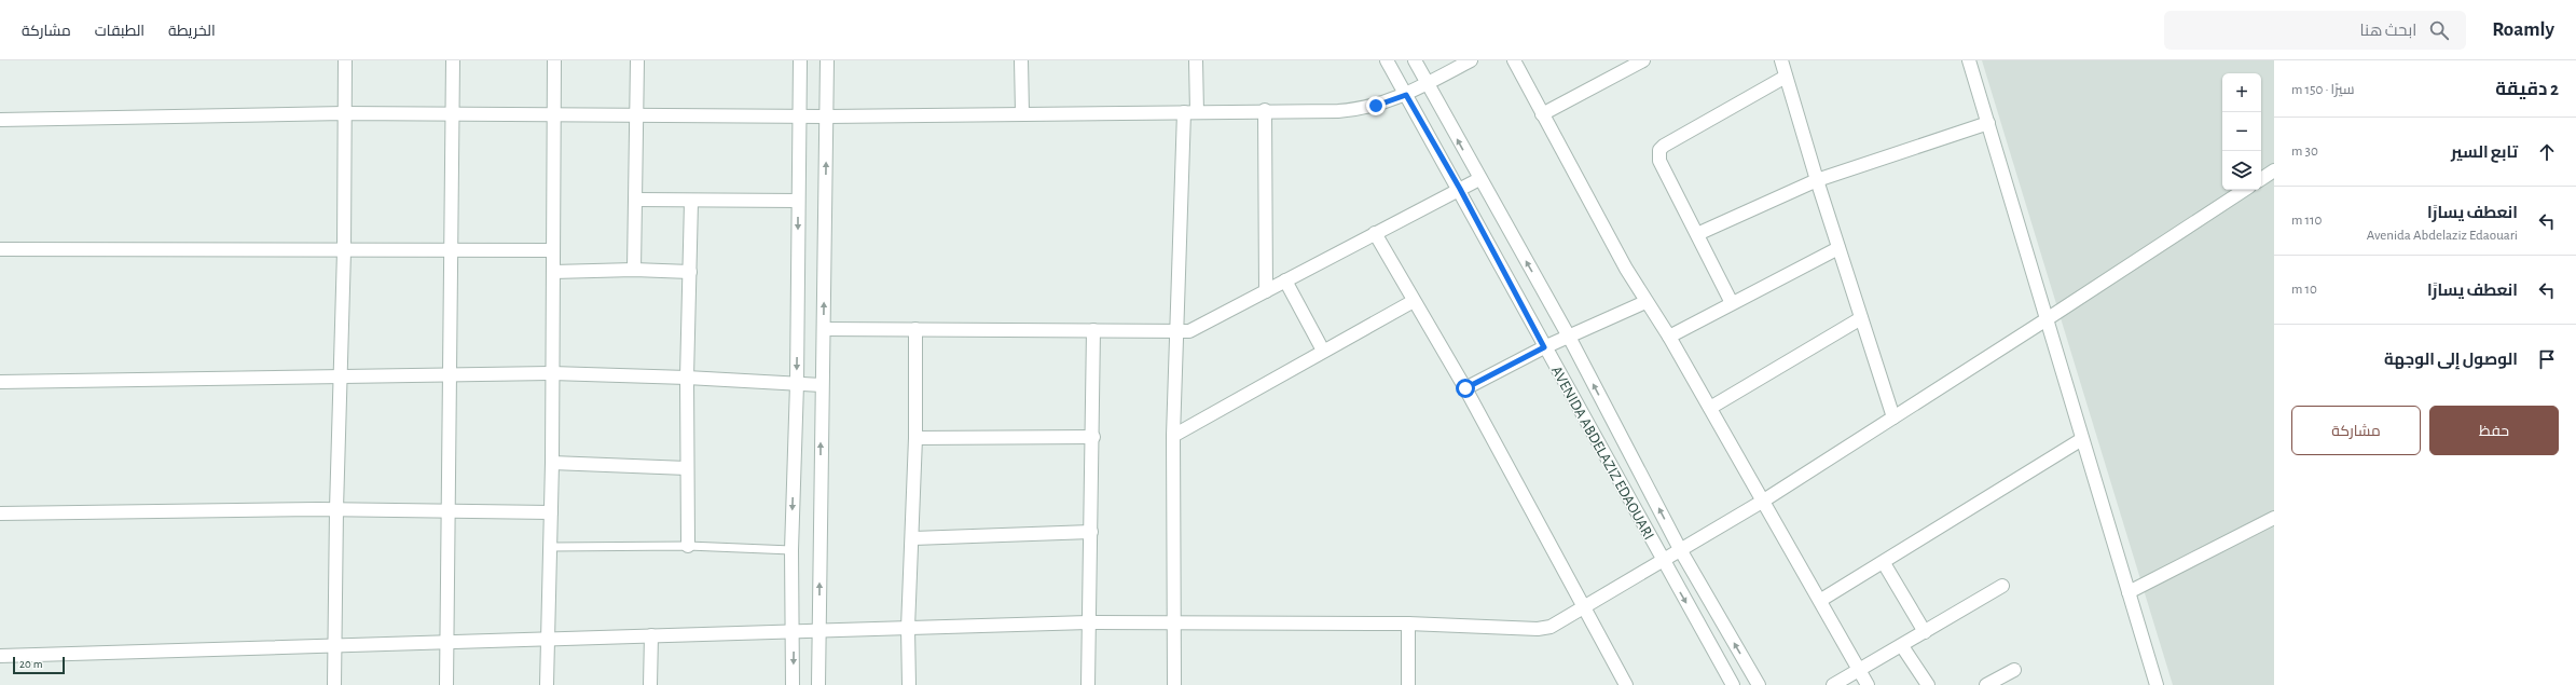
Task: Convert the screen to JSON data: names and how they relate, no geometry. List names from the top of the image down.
{
  "streets": {
    "street": ["AVENIDA ABDELAZIZ EDAOUARI"]
  },
  "scale_bar": "20 m",
  "page": {
    "header": "Roamly",
    "search": "ابحث هنا",
    "nav": ["الخريطة", "الطبقات", "مشاركة"],
    "heading": ["2 دقيقة", "سيرًا · 150 m"],
    "map_buttons": ["+", "−"],
    "list": [
      ["تابع السير", "30 m"],
      ["انعطف يسارًا", "Avenida Abdelaziz Edaouari", "110 m"],
      ["انعطف يسارًا", "10 m"],
      "الوصول إلى الوجهة"
    ],
    "buttons": ["حفظ", "مشاركة"],
    "scale": "20 m"
  }
}
